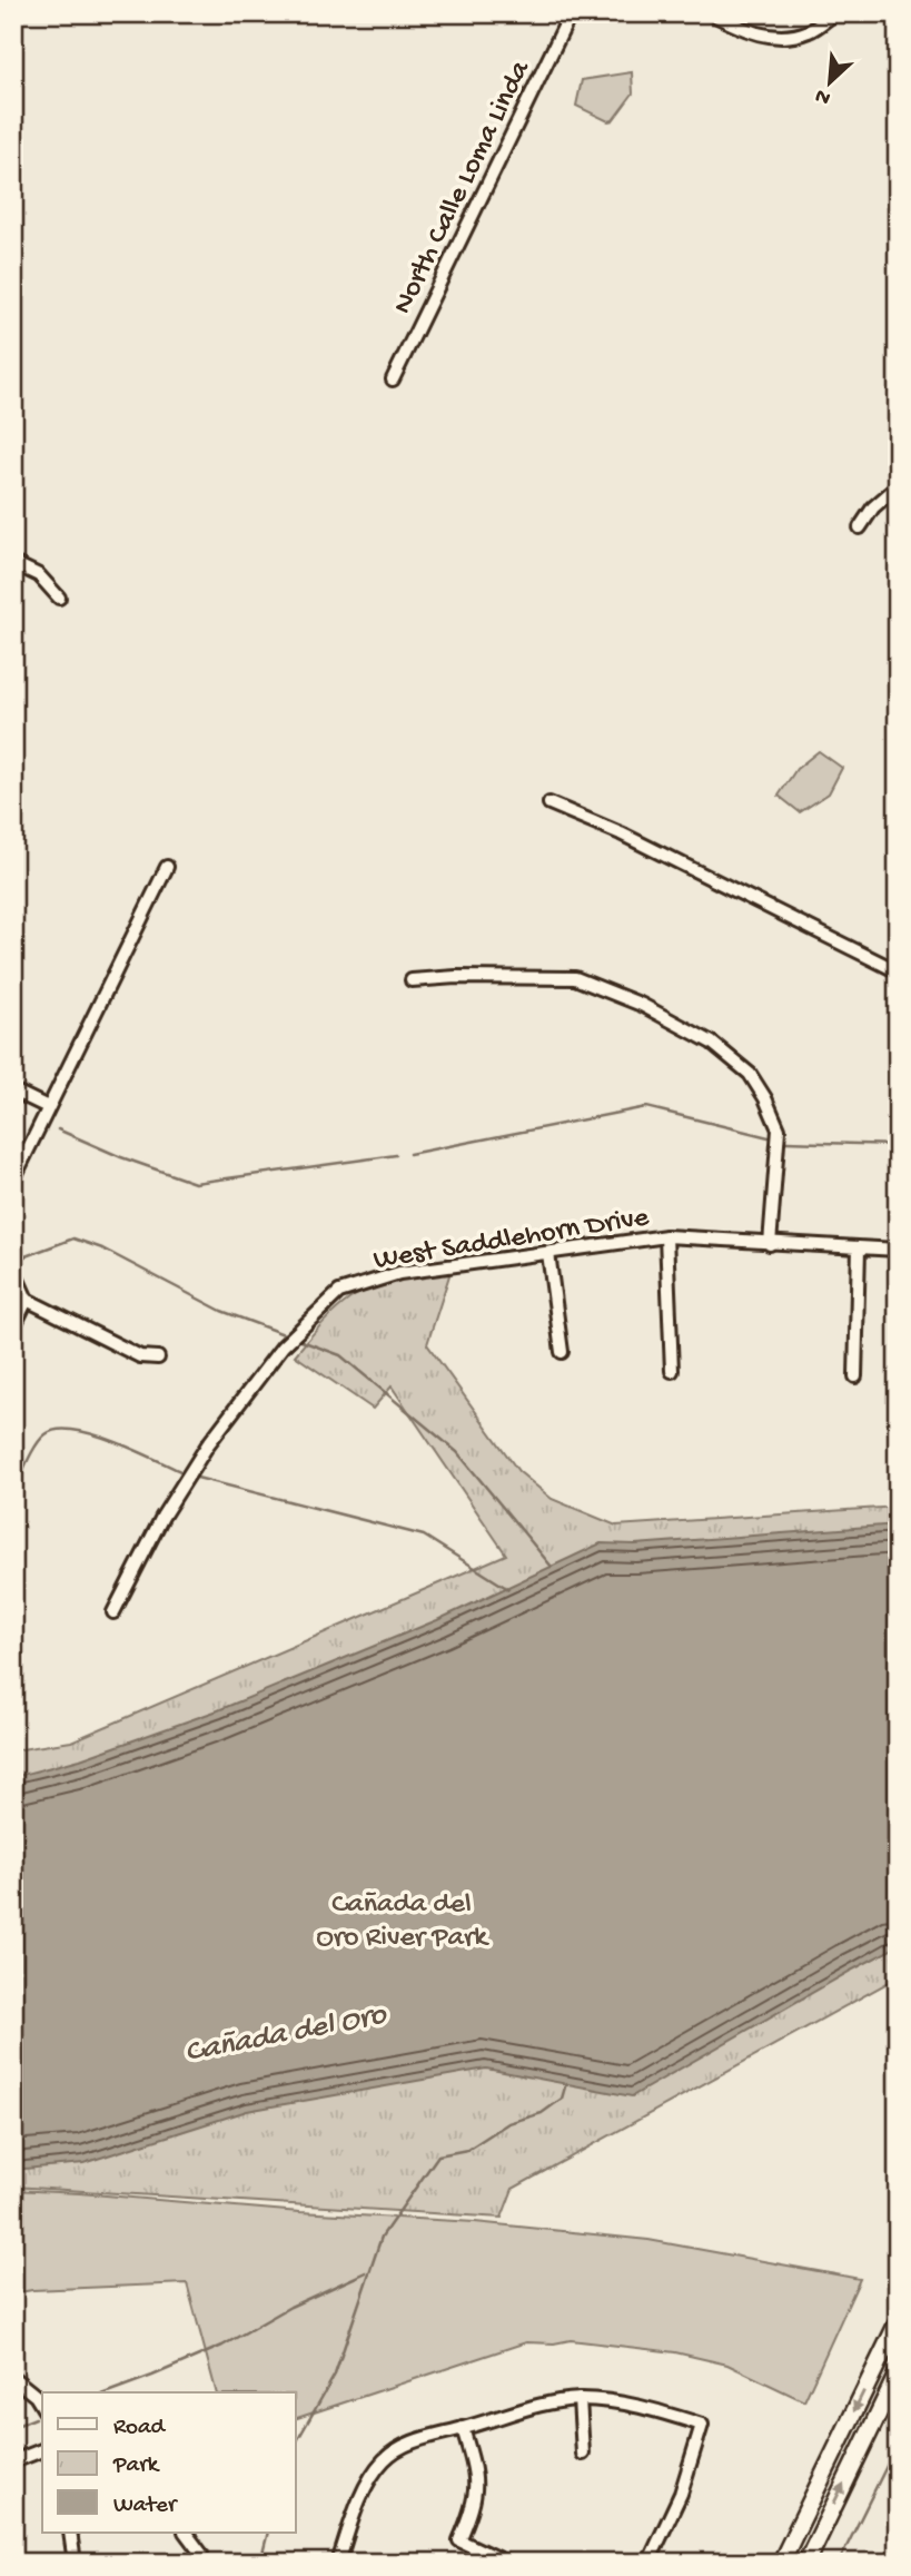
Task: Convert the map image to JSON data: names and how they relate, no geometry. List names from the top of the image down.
{
  "streets": {
    "street": ["North Calle Loma Linda", "West Saddlehorn Drive"]
  },
  "water": ["Cañada del Oro"],
  "parks": ["Cañada del Oro River Park"],
  "legend": ["Road", "Park", "Water"],
  "north": "bottom left"
}
